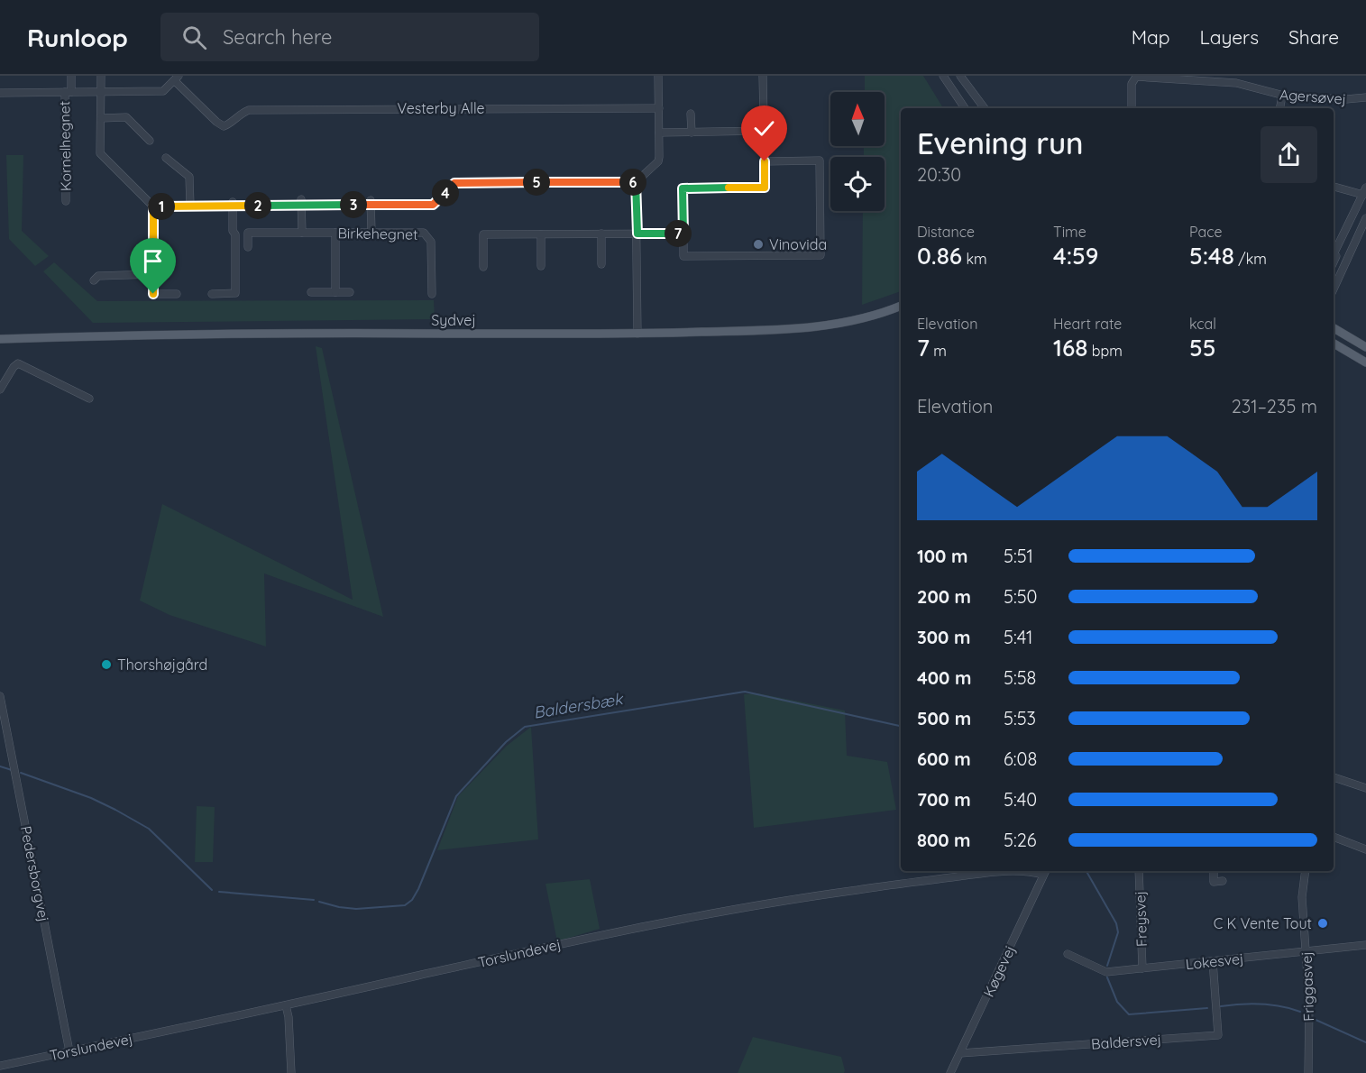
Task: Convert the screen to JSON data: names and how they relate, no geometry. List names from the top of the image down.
{
  "streets": {
    "main road": ["Sydvej"],
    "street": [
      "Agersøvej",
      "Vesterby Alle",
      "Kornelhegnet",
      "Birkehegnet",
      "Pedersborgvej",
      "Freysvej",
      "Torslundevej",
      "Lokesvej",
      "Køgevej",
      "Friggasvej",
      "Baldersvej"
    ]
  },
  "crossings": [
    ["Pedersborgvej", "Torslundevej"],
    ["Freysvej", "Lokesvej"],
    ["Torslundevej", "Køgevej"],
    ["Lokesvej", "Friggasvej"],
    ["Lokesvej", "Baldersvej"],
    ["Køgevej", "Baldersvej"]
  ],
  "water": ["Baldersbæk"],
  "places": ["Vinovida", "Thorshøjgård", "C K Vente Tout"],
  "north": "top",
  "page": {
    "header": "Runloop",
    "search": "Search here",
    "nav": ["Map", "Layers", "Share"],
    "heading": ["Evening run", "20:30"],
    "pins": [
      "5",
      "6",
      "4",
      "3",
      "2",
      "1",
      "7"
    ],
    "stats": [
      ["Distance", "0.86 km"],
      ["Time", "4:59"],
      ["Pace", "5:48 /km"],
      ["Elevation", "7 m"],
      ["Heart rate", "168 bpm"],
      ["kcal", "55"]
    ],
    "chart": ["Elevation", "231–235 m"],
    "list": [
      {
        "name": "100 m",
        "note": "5:51"
      },
      {
        "name": "200 m",
        "note": "5:50"
      },
      {
        "name": "300 m",
        "note": "5:41"
      },
      {
        "name": "400 m",
        "note": "5:58"
      },
      {
        "name": "500 m",
        "note": "5:53"
      },
      {
        "name": "600 m",
        "note": "6:08"
      },
      {
        "name": "700 m",
        "note": "5:40"
      },
      {
        "name": "800 m",
        "note": "5:26"
      }
    ]
  }
}
